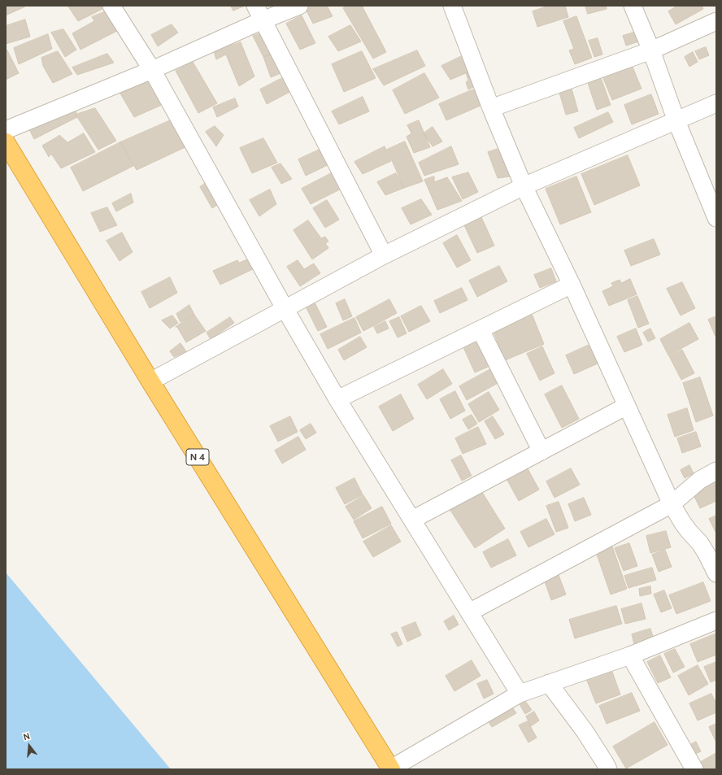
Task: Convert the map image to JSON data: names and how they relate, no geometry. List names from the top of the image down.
{
  "streets": {
    "highway": ["N 4"]
  },
  "north": "top"
}
